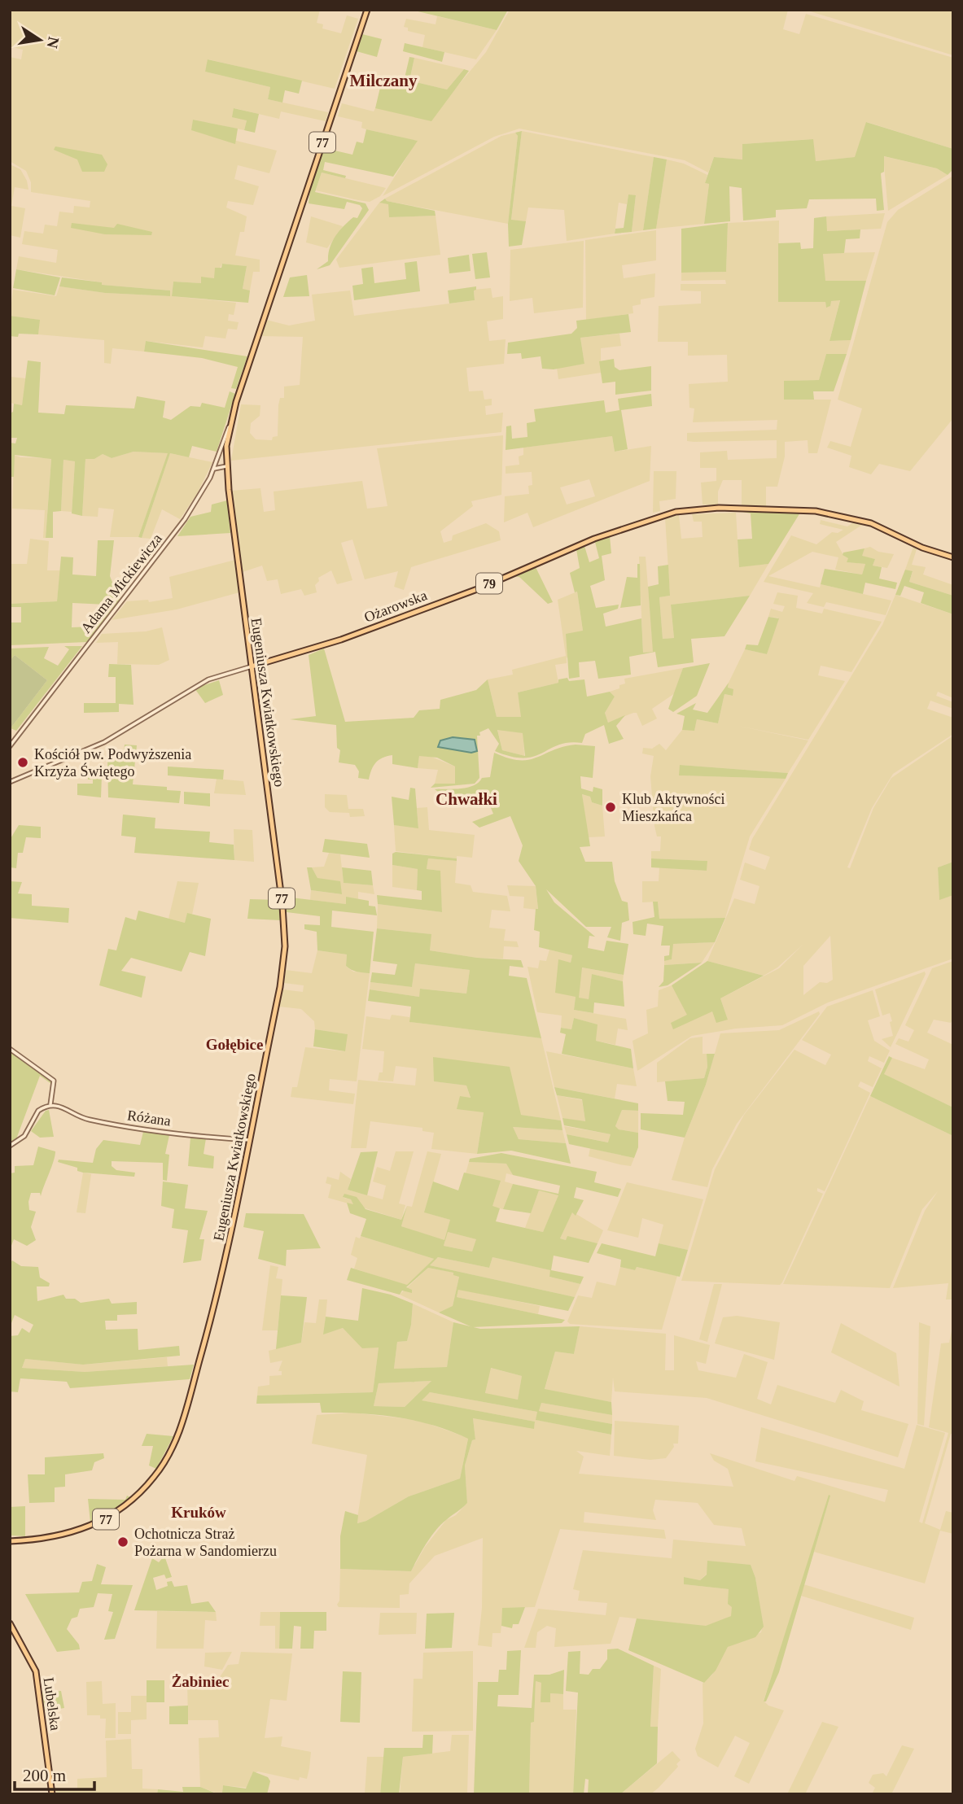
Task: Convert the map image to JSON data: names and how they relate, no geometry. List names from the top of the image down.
{
  "streets": {
    "main road": [
      "77",
      "Adama Mickiewicza",
      "79",
      "Ożarowska",
      "Eugeniusza Kwiatkowskiego",
      "Lubelska"
    ],
    "street": ["Różana"]
  },
  "crossings": [
    ["Adama Mickiewicza", "Eugeniusza Kwiatkowskiego"],
    ["Ożarowska", "Eugeniusza Kwiatkowskiego"],
    ["Eugeniusza Kwiatkowskiego", "Różana"]
  ],
  "districts": [
    "Milczany",
    "Chwałki",
    "Gołębice",
    "Kruków",
    "Żabiniec"
  ],
  "places": ["Kościół pw. Podwyższenia Krzyża Świętego", "Klub Aktywności Mieszkańca", "Ochotnicza Straż Pożarna w Sandomierzu"],
  "scale_bar": "200 m",
  "north": "right"
}
